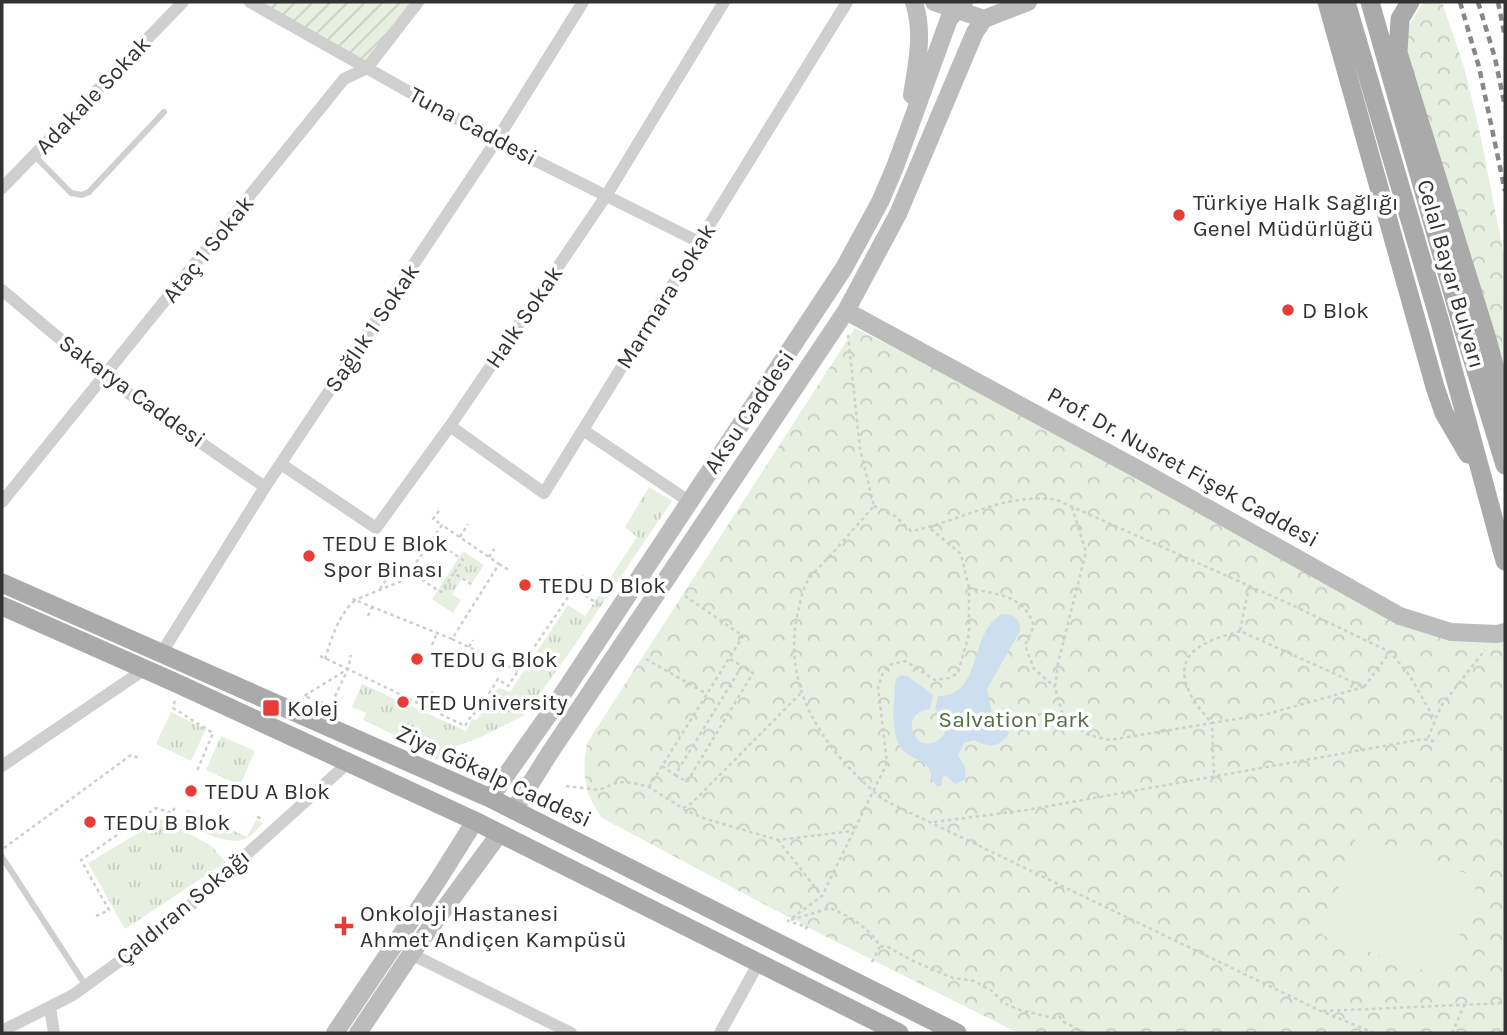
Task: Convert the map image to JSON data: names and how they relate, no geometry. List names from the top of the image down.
{
  "streets": {
    "main road": [
      "Celal Bayar Bulvarı",
      "Aksu Caddesi",
      "Prof. Dr. Nusret Fişek Caddesi",
      "Ziya Gökalp Caddesi"
    ],
    "street": [
      "Adakale Sokak",
      "Tuna Caddesi",
      "Ataç 1 Sokak",
      "Marmara Sokak",
      "Halk Sokak",
      "Sağlık 1 Sokak",
      "Sakarya Caddesi",
      "Çaldıran Sokağı"
    ]
  },
  "crossings": [
    ["Tuna Caddesi", "Ataç 1 Sokak"],
    ["Tuna Caddesi", "Marmara Sokak"],
    ["Tuna Caddesi", "Halk Sokak"],
    ["Tuna Caddesi", "Sağlık 1 Sokak"],
    ["Ataç 1 Sokak", "Sakarya Caddesi"],
    ["Marmara Sokak", "Halk Sokak"],
    ["Halk Sokak", "Sağlık 1 Sokak"],
    ["Sağlık 1 Sokak", "Sakarya Caddesi"],
    ["Sağlık 1 Sokak", "Ziya Gökalp Caddesi"],
    ["Aksu Caddesi", "Prof. Dr. Nusret Fişek Caddesi"],
    ["Aksu Caddesi", "Ziya Gökalp Caddesi"]
  ],
  "parks": ["Salvation Park"],
  "places": {
    "other": [
      "Türkiye Halk Sağlığı Genel Müdürlüğü",
      "D Blok",
      "TEDU E Blok Spor Binası",
      "TEDU D Blok",
      "TEDU G Blok",
      "TED University",
      "TEDU A Blok",
      "TEDU B Blok"
    ],
    "transit": ["Kolej"],
    "health": ["Onkoloji Hastanesi Ahmet Andiçen Kampüsü"]
  }
}
